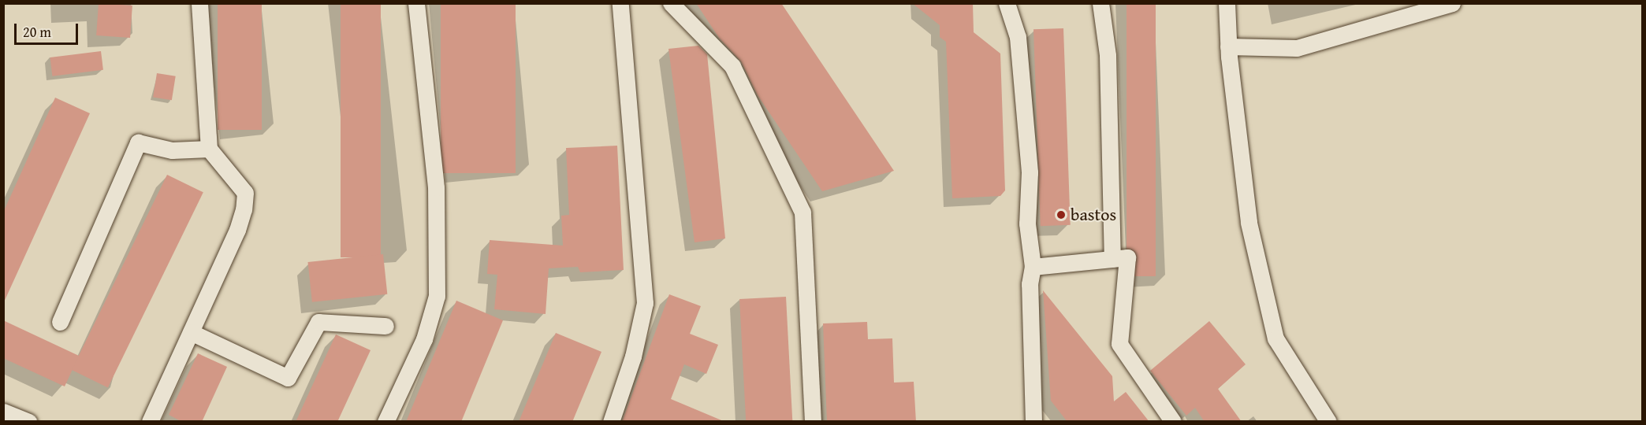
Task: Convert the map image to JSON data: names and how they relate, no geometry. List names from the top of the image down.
{
  "places": ["bastos"],
  "scale_bar": "20 m"
}
